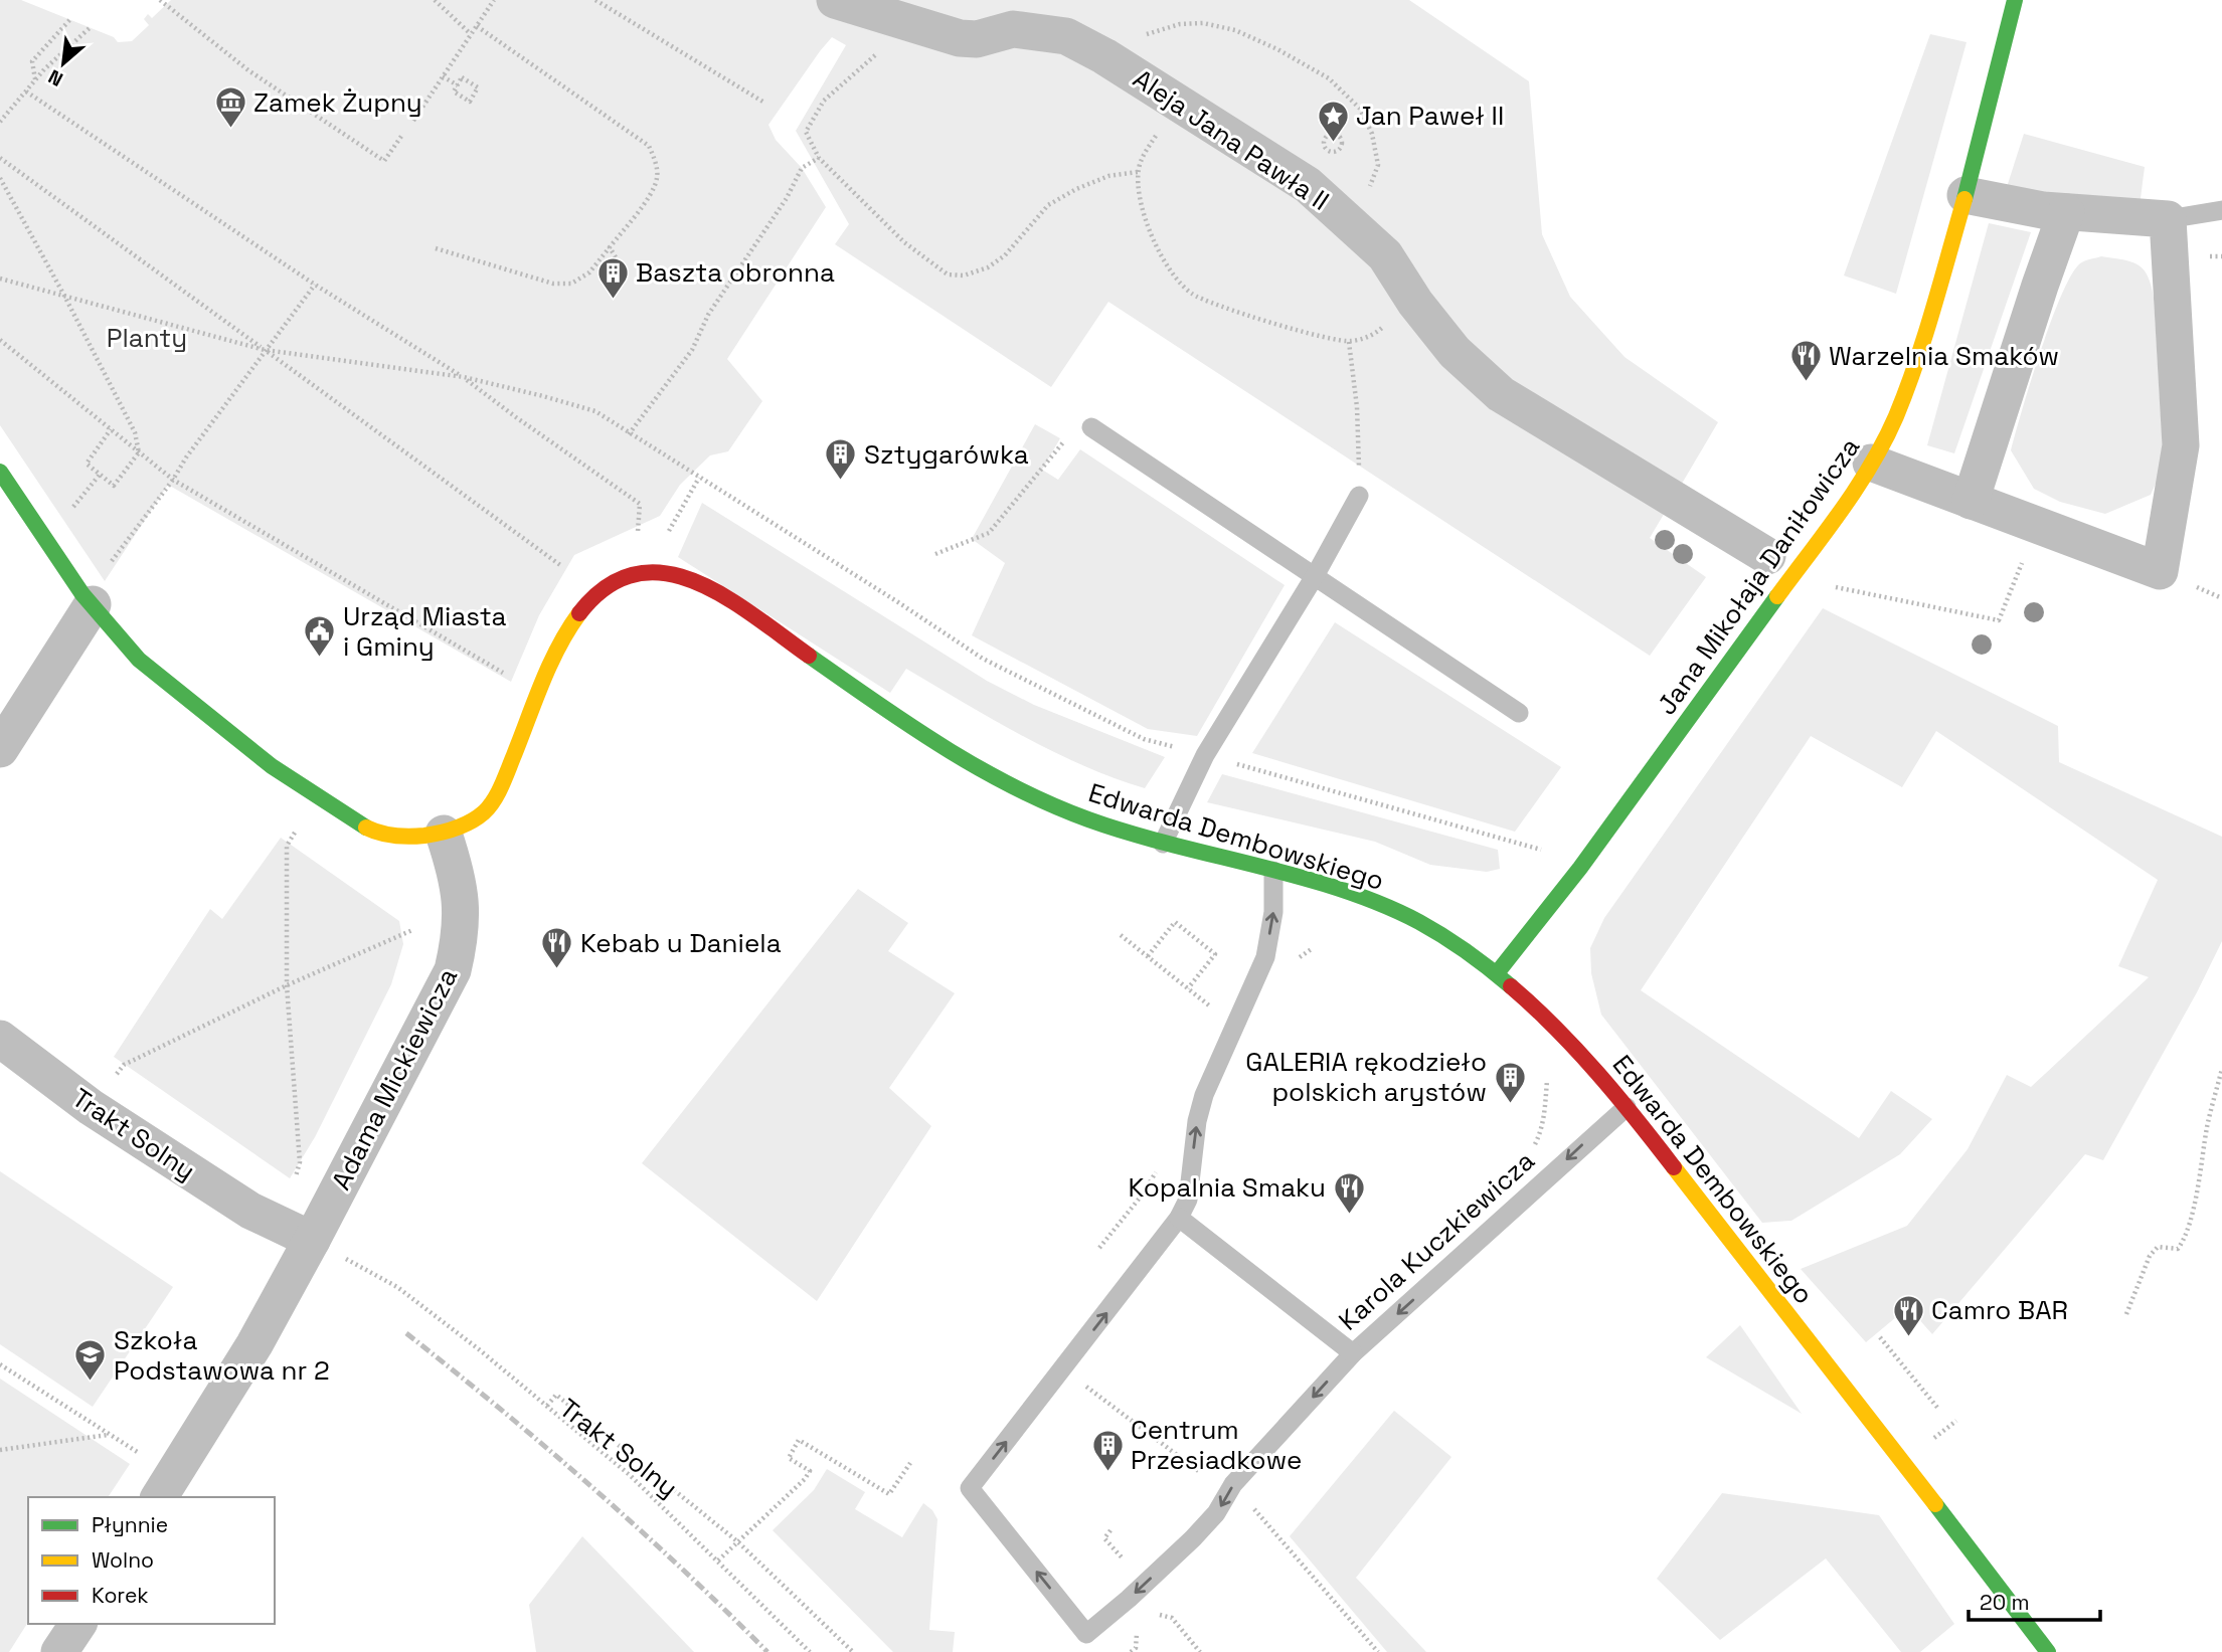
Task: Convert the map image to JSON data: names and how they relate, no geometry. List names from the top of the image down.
{
  "streets": {
    "street": [
      "Aleja Jana Pawła II",
      "Jana Mikołaja Daniłowicza",
      "Edwarda Dembowskiego",
      "Adama Mickiewicza",
      "Trakt Solny"
    ],
    "lane": ["Karola Kuczkiewicza"]
  },
  "crossings": [
    ["Jana Mikołaja Daniłowicza", "Edwarda Dembowskiego"],
    ["Edwarda Dembowskiego", "Adama Mickiewicza"],
    ["Edwarda Dembowskiego", "Karola Kuczkiewicza"],
    ["Adama Mickiewicza", "Trakt Solny"]
  ],
  "one_way": ["Karola Kuczkiewicza"],
  "parks": ["Planty"],
  "places": {
    "museum": ["Zamek Żupny"],
    "place": ["Jan Paweł II"],
    "building": [
      "Baszta obronna",
      "Sztygarówka",
      "GALERIA rękodzieło polskich arystów",
      "Centrum Przesiadkowe"
    ],
    "restaurant": [
      "Warzelnia Smaków",
      "Kebab u Daniela",
      "Kopalnia Smaku",
      "Camro BAR"
    ],
    "public building": ["Urząd Miasta i Gminy"],
    "school or university": ["Szkoła Podstawowa nr 2"]
  },
  "legend": ["Płynnie", "Wolno", "Korek"],
  "scale_bar": "20 m",
  "north": "bottom left"
}
